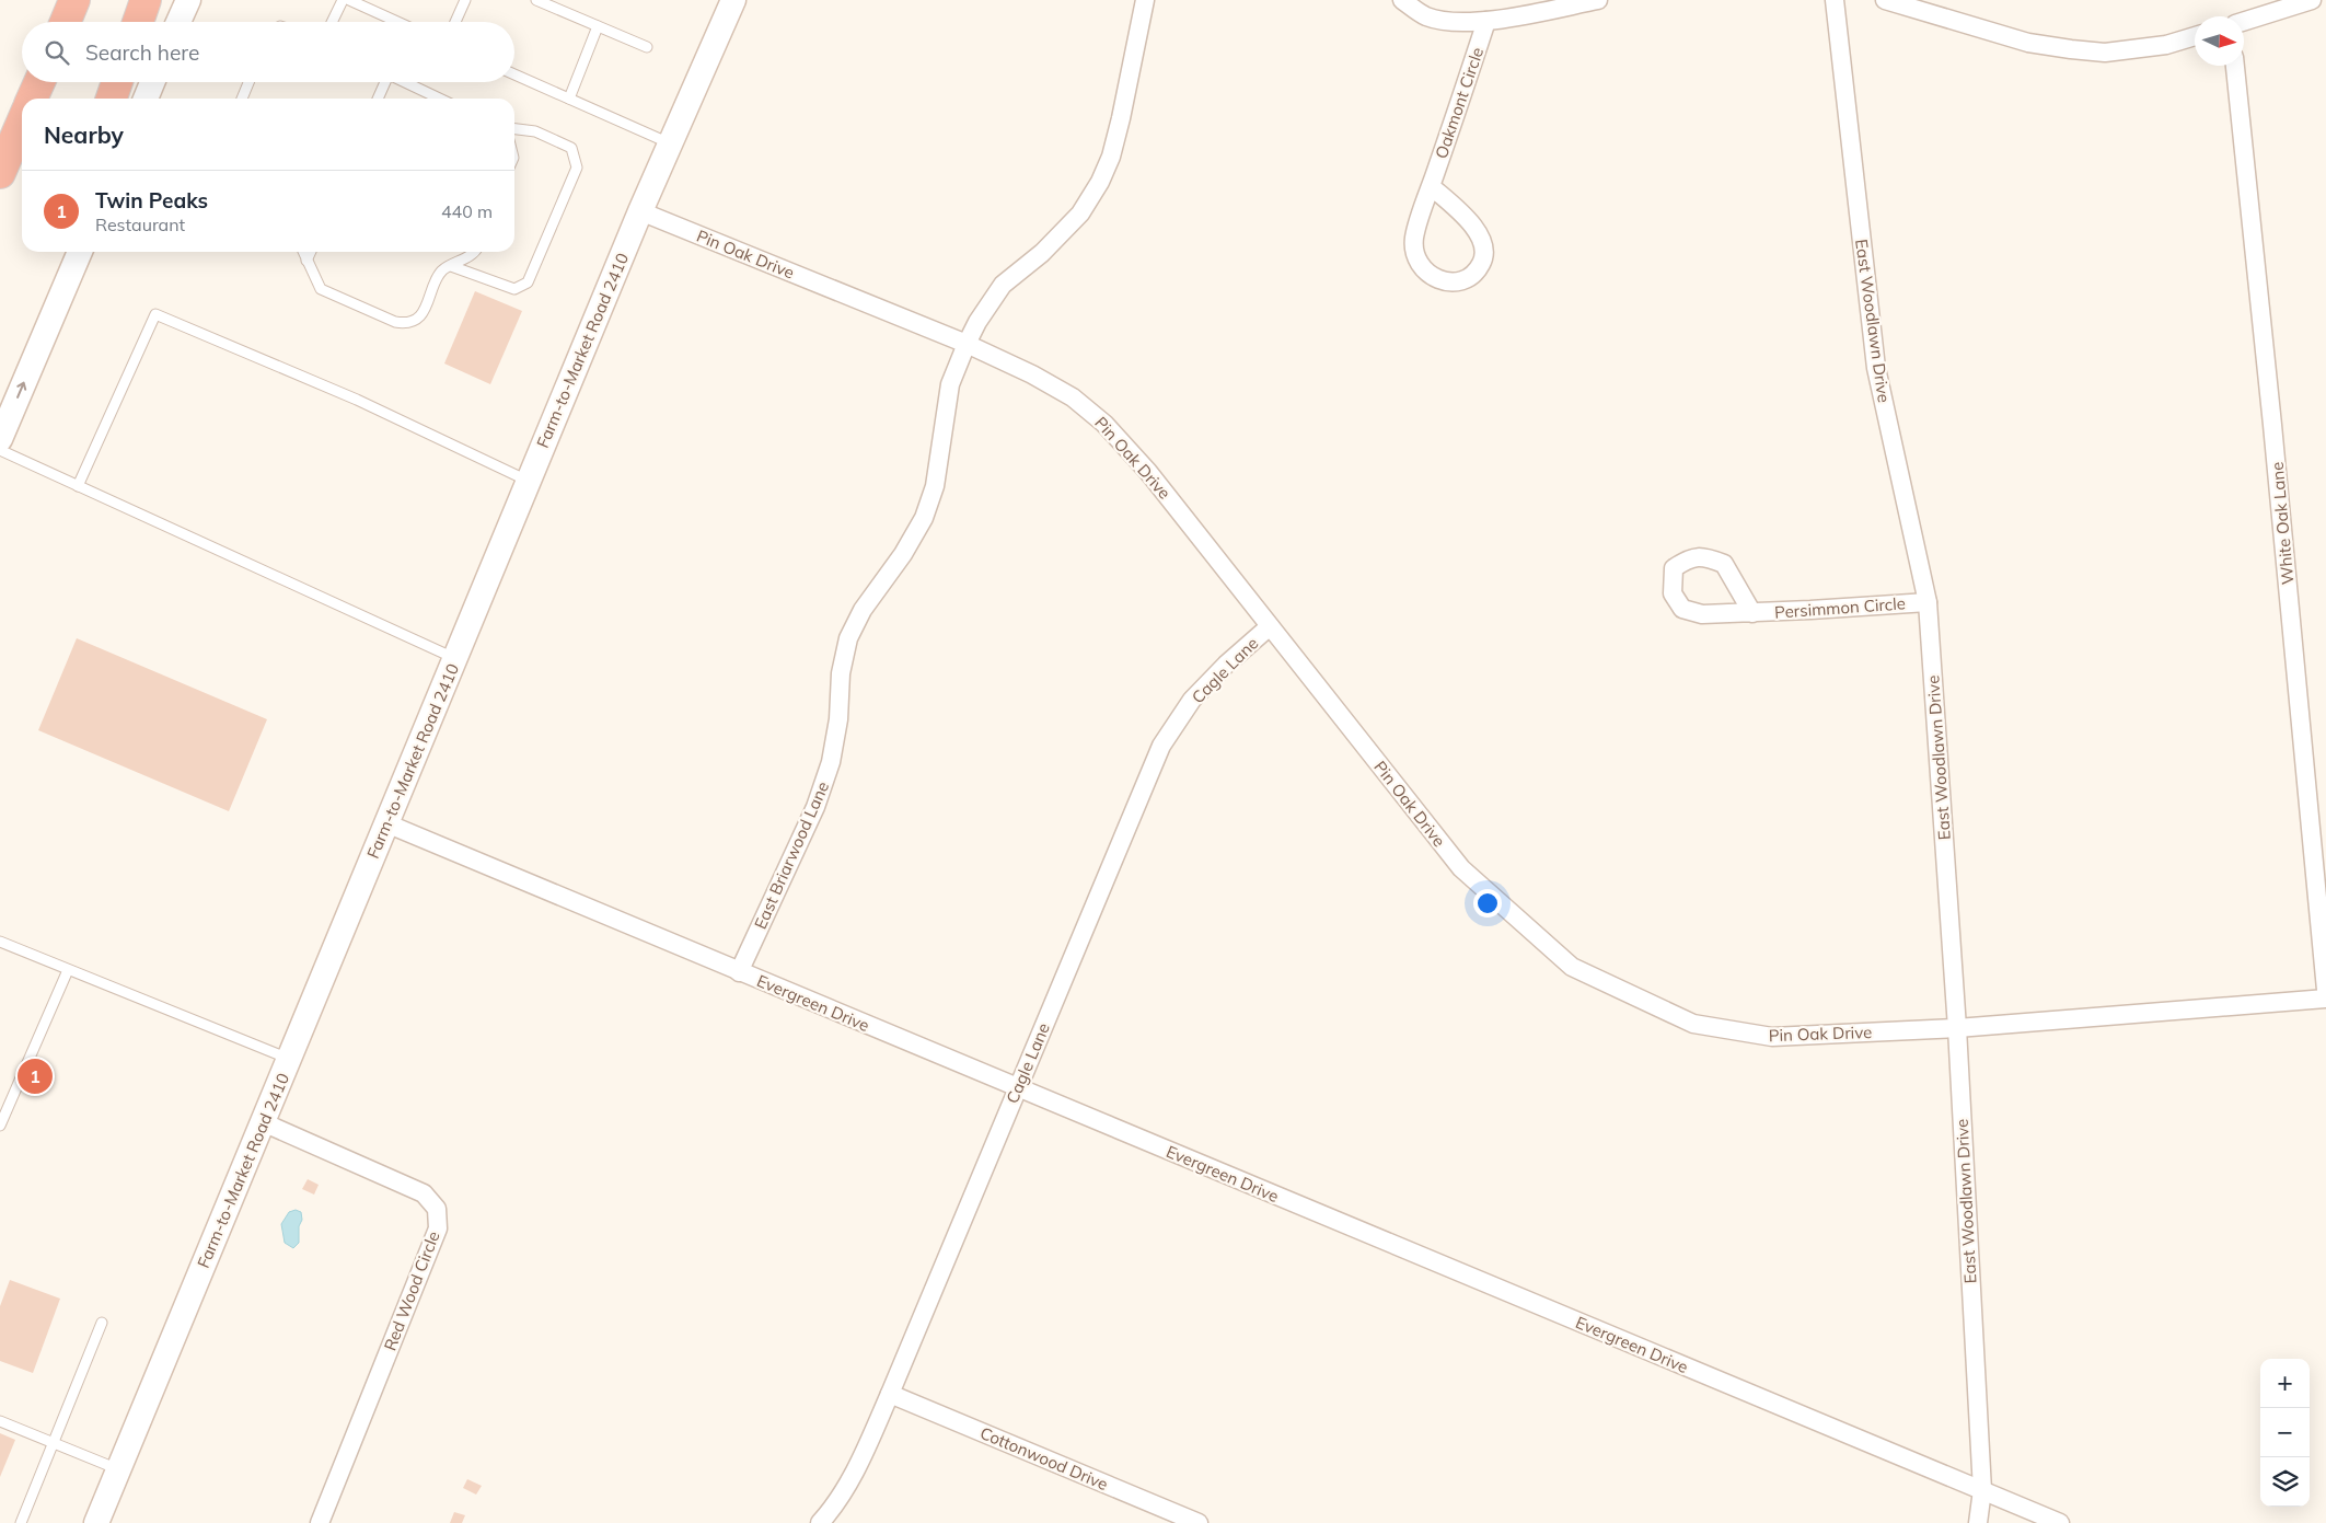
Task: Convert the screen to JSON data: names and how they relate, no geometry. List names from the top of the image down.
{
  "streets": {
    "main road": ["Farm-to-Market Road 2410"],
    "street": [
      "Oakmont Circle",
      "Pin Oak Drive",
      "East Woodlawn Drive",
      "White Oak Lane",
      "Persimmon Circle",
      "Cagle Lane",
      "East Briarwood Lane",
      "Evergreen Drive",
      "Red Wood Circle",
      "Cottonwood Drive"
    ]
  },
  "crossings": [
    ["Pin Oak Drive", "East Woodlawn Drive"],
    ["Pin Oak Drive", "Farm-to-Market Road 2410"],
    ["Pin Oak Drive", "Cagle Lane"],
    ["Pin Oak Drive", "East Briarwood Lane"],
    ["East Woodlawn Drive", "Persimmon Circle"],
    ["East Woodlawn Drive", "Evergreen Drive"],
    ["Farm-to-Market Road 2410", "Evergreen Drive"],
    ["Farm-to-Market Road 2410", "Red Wood Circle"],
    ["Cagle Lane", "Evergreen Drive"],
    ["Cagle Lane", "Cottonwood Drive"],
    ["East Briarwood Lane", "Evergreen Drive"]
  ],
  "north": "right",
  "page": {
    "search": "Search here",
    "heading": "Nearby",
    "list": [
      {
        "mark": "1",
        "name": "Twin Peaks",
        "note": "Restaurant",
        "value": "440 m"
      }
    ],
    "pins": "1",
    "map_buttons": ["+", "−"]
  }
}
